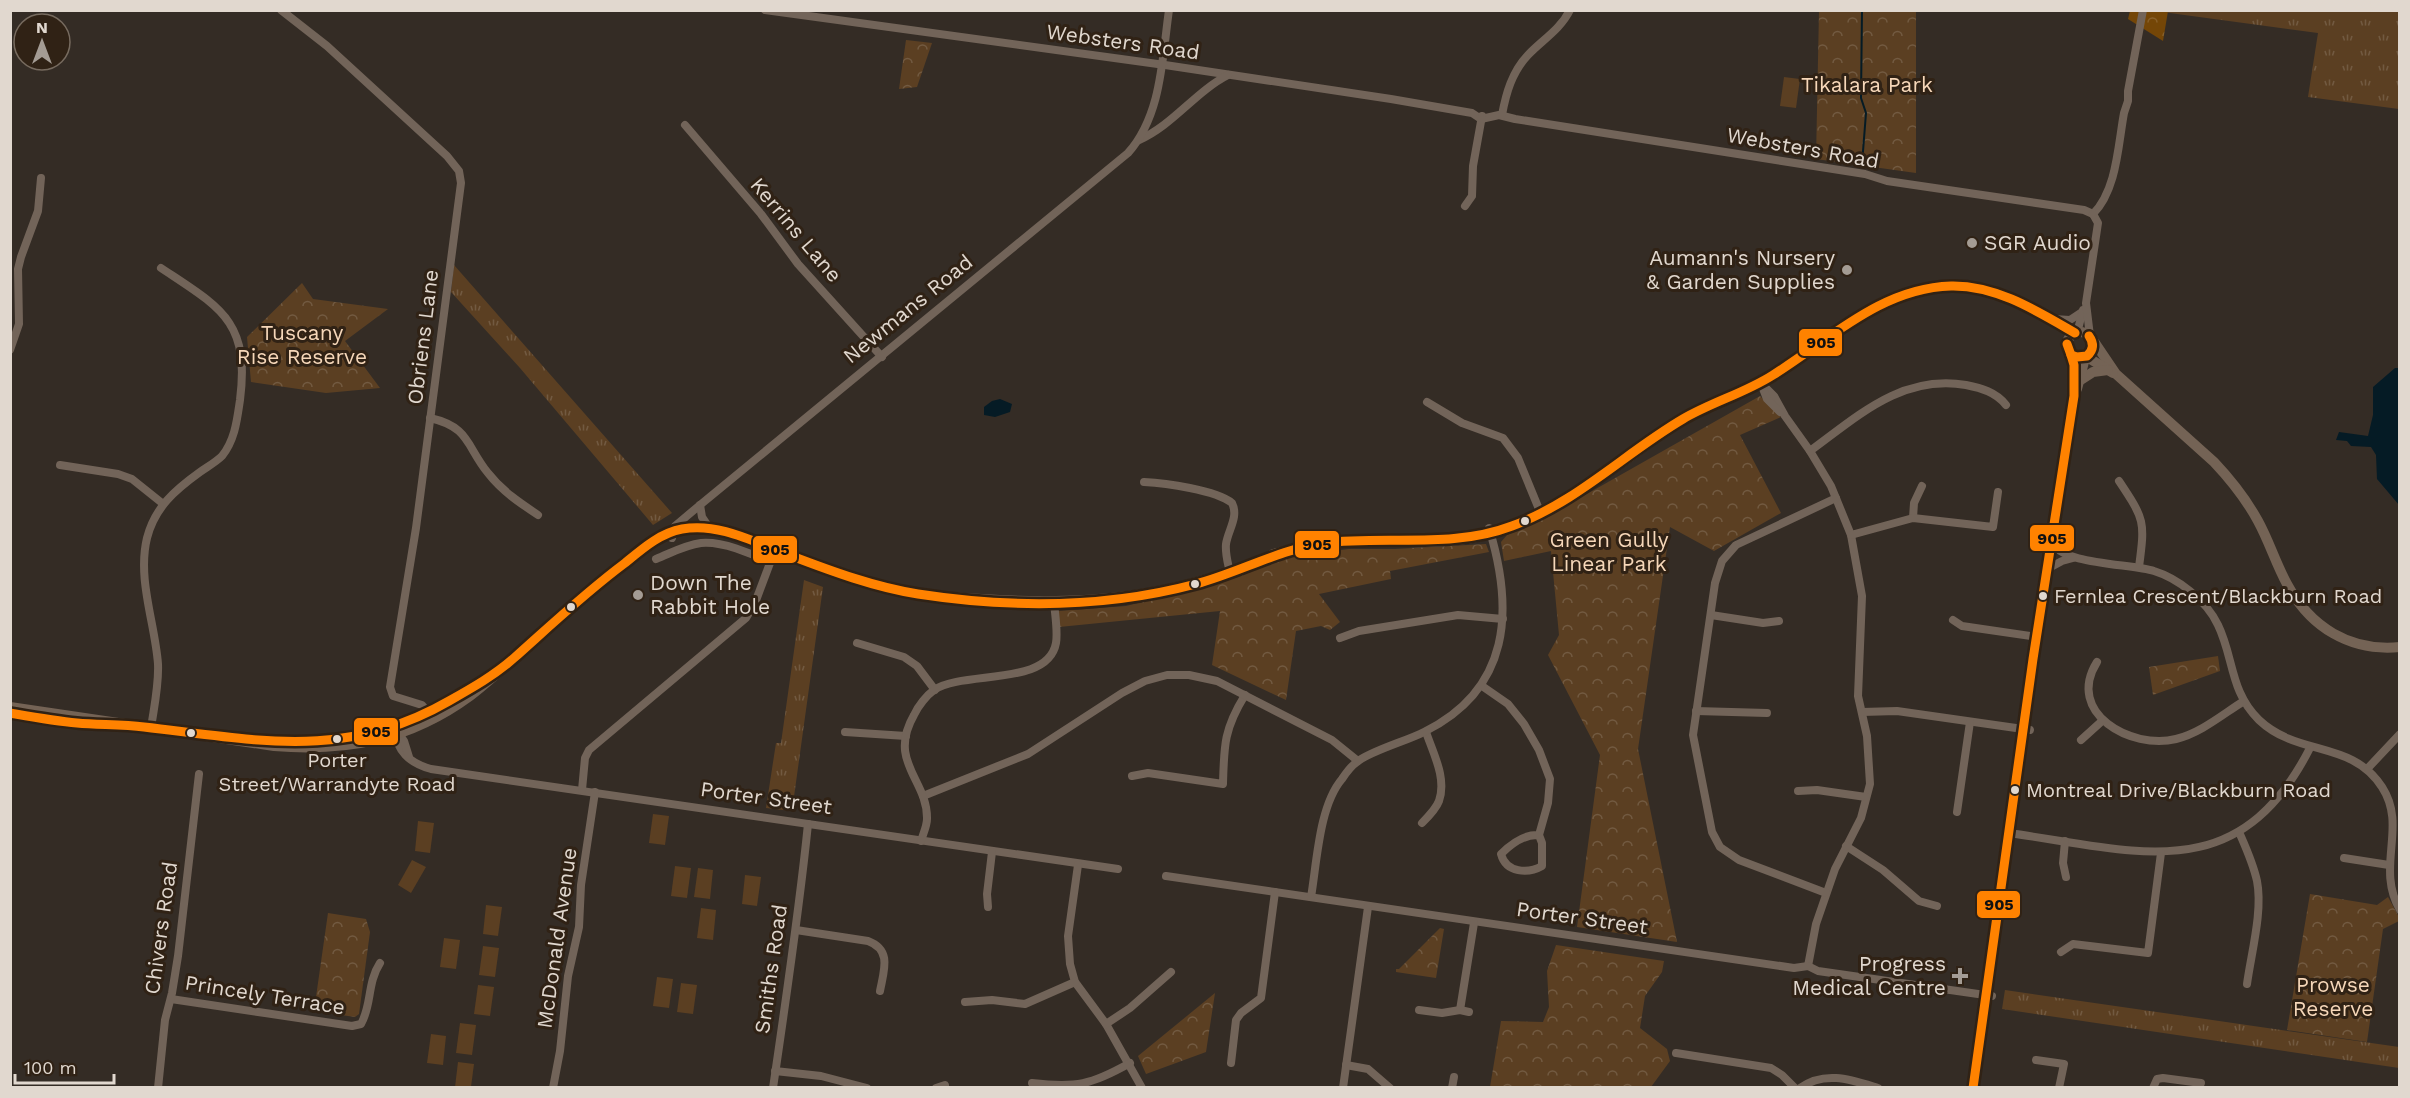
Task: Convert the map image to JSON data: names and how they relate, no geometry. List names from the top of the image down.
{
  "streets": {
    "main road": ["Newmans Road"],
    "street": [
      "Websters Road",
      "Kerrins Lane",
      "Obriens Lane",
      "Porter Street",
      "Chivers Road",
      "McDonald Avenue",
      "Smiths Road",
      "Princely Terrace"
    ]
  },
  "crossings": [
    ["Websters Road", "Newmans Road"],
    ["Kerrins Lane", "Newmans Road"],
    ["Newmans Road", "Obriens Lane"],
    ["Newmans Road", "Porter Street"],
    ["Porter Street", "McDonald Avenue"],
    ["Porter Street", "Smiths Road"],
    ["Chivers Road", "Princely Terrace"]
  ],
  "parks": [
    "Tikalara Park",
    "Tuscany Rise Reserve",
    "Green Gully Linear Park",
    "Prowse Reserve"
  ],
  "places": {
    "other": [
      "SGR Audio",
      "Aumann's Nursery & Garden Supplies",
      "Down The Rabbit Hole",
      "Fernlea Crescent/Blackburn Road",
      "Porter Street/Warrandyte Road",
      "Montreal Drive/Blackburn Road"
    ],
    "health": ["Progress Medical Centre"]
  },
  "lines": ["transit line 905"],
  "scale_bar": "100 m",
  "north": "top"
}
